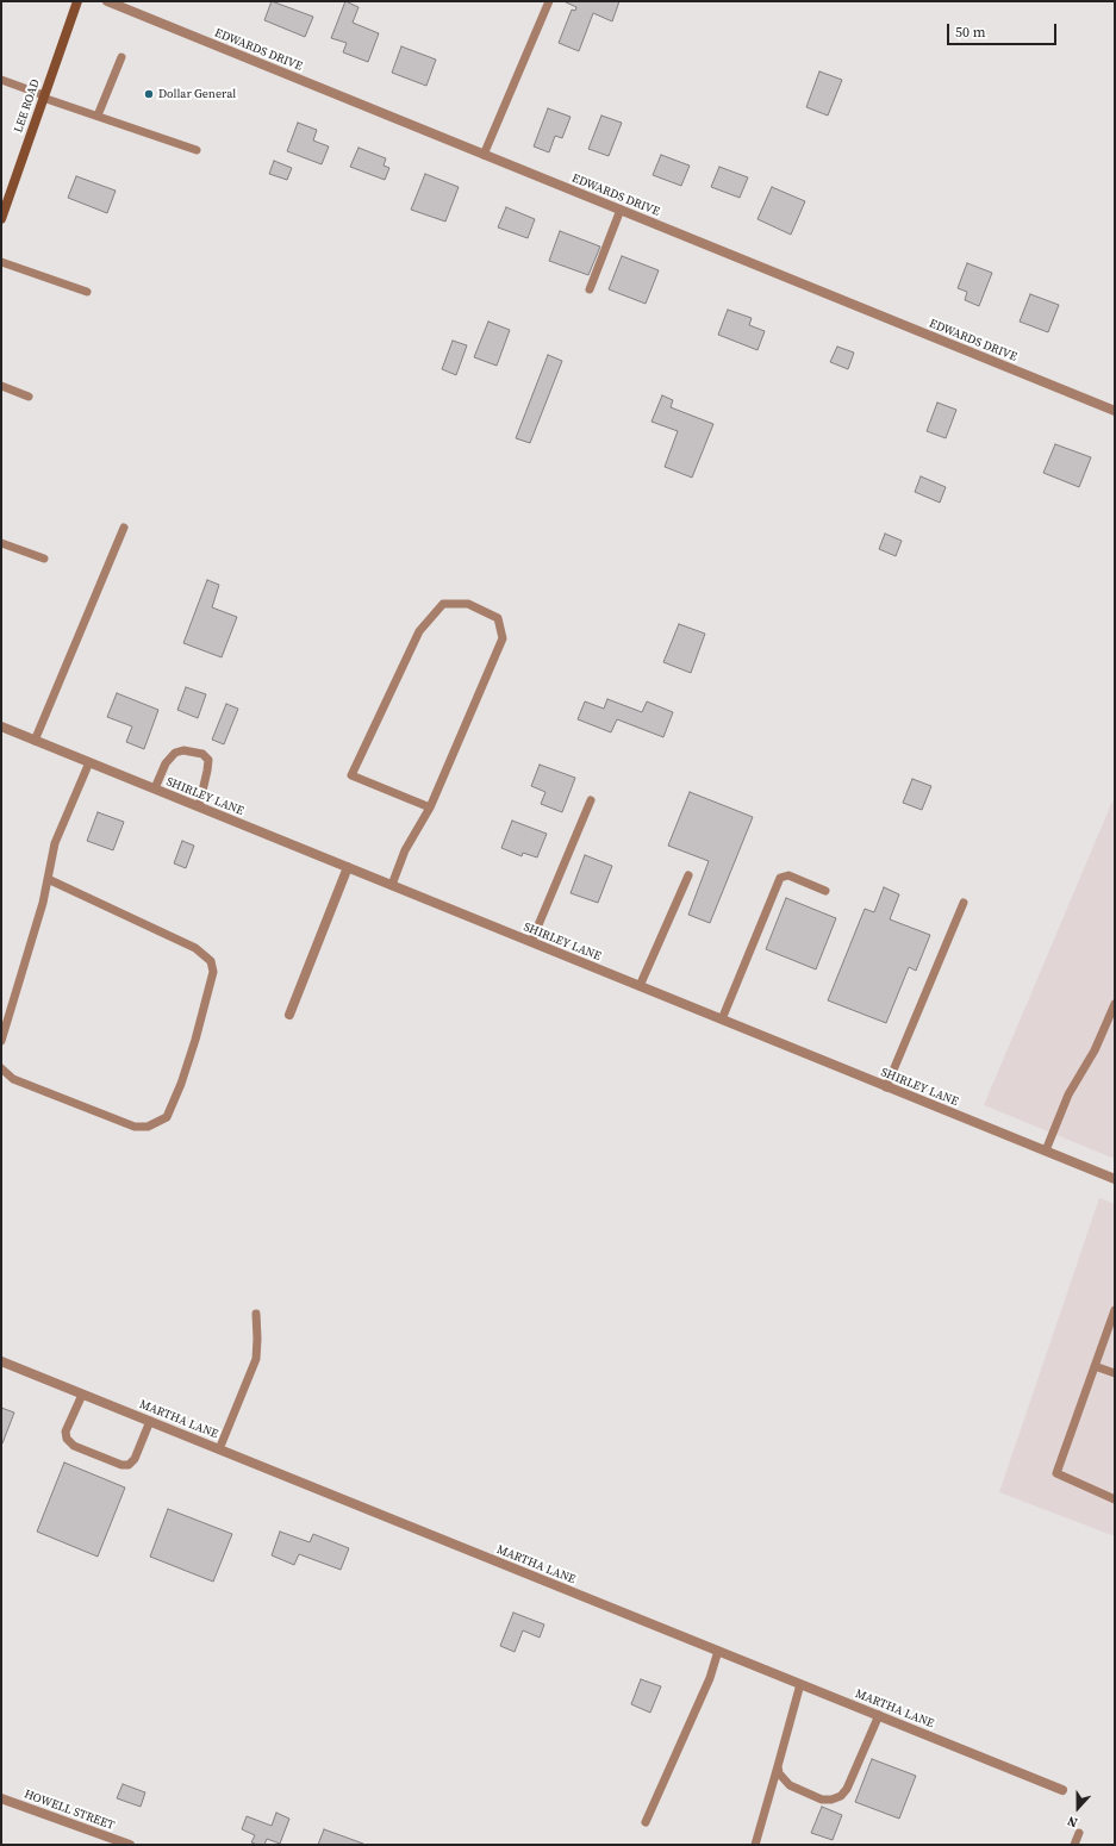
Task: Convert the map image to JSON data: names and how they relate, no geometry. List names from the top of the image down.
{
  "streets": {
    "main road": ["LEE ROAD"],
    "street": [
      "EDWARDS DRIVE",
      "SHIRLEY LANE",
      "MARTHA LANE",
      "HOWELL STREET"
    ]
  },
  "places": ["Dollar General"],
  "scale_bar": "50 m",
  "north": "bottom"
}
